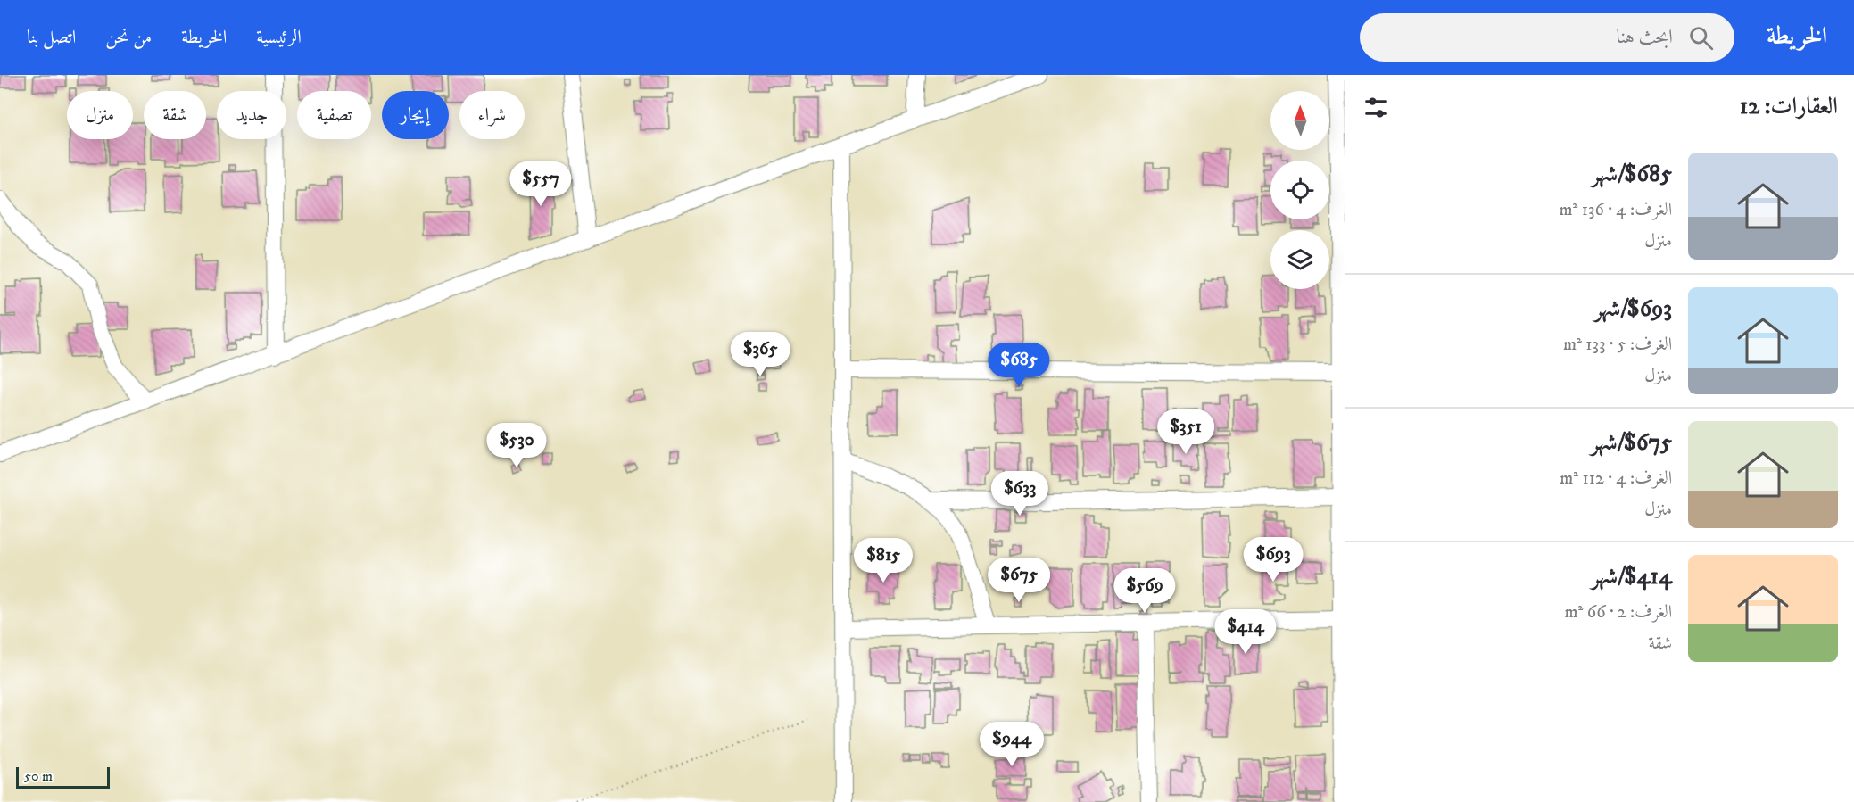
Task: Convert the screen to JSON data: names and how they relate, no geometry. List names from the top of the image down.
{
  "scale_bar": "50 m",
  "north": "top",
  "page": {
    "header": "الخريطة",
    "search": "ابحث هنا",
    "nav": [
      "الرئيسية",
      "الخريطة",
      "من نحن",
      "اتصل بنا"
    ],
    "heading": "العقارات: 12",
    "chip": [
      "شراء",
      "إيجار",
      "تصفية",
      "جديد",
      "شقة",
      "منزل"
    ],
    "list": [
      {
        "name": "$685/شهر",
        "note": "الغرف: 4 · 136 m² · منزل"
      },
      {
        "name": "$693/شهر",
        "note": "الغرف: 5 · 133 m² · منزل"
      },
      {
        "name": "$675/شهر",
        "note": "الغرف: 4 · 112 m² · منزل"
      },
      {
        "name": "$414/شهر",
        "note": "الغرف: 2 · 66 m² · شقة"
      }
    ],
    "price": [
      "$557",
      "$365",
      "$685",
      "$351",
      "$530",
      "$633",
      "$693",
      "$815",
      "$675",
      "$569",
      "$414",
      "$944"
    ],
    "scale": "50 m"
  }
}
